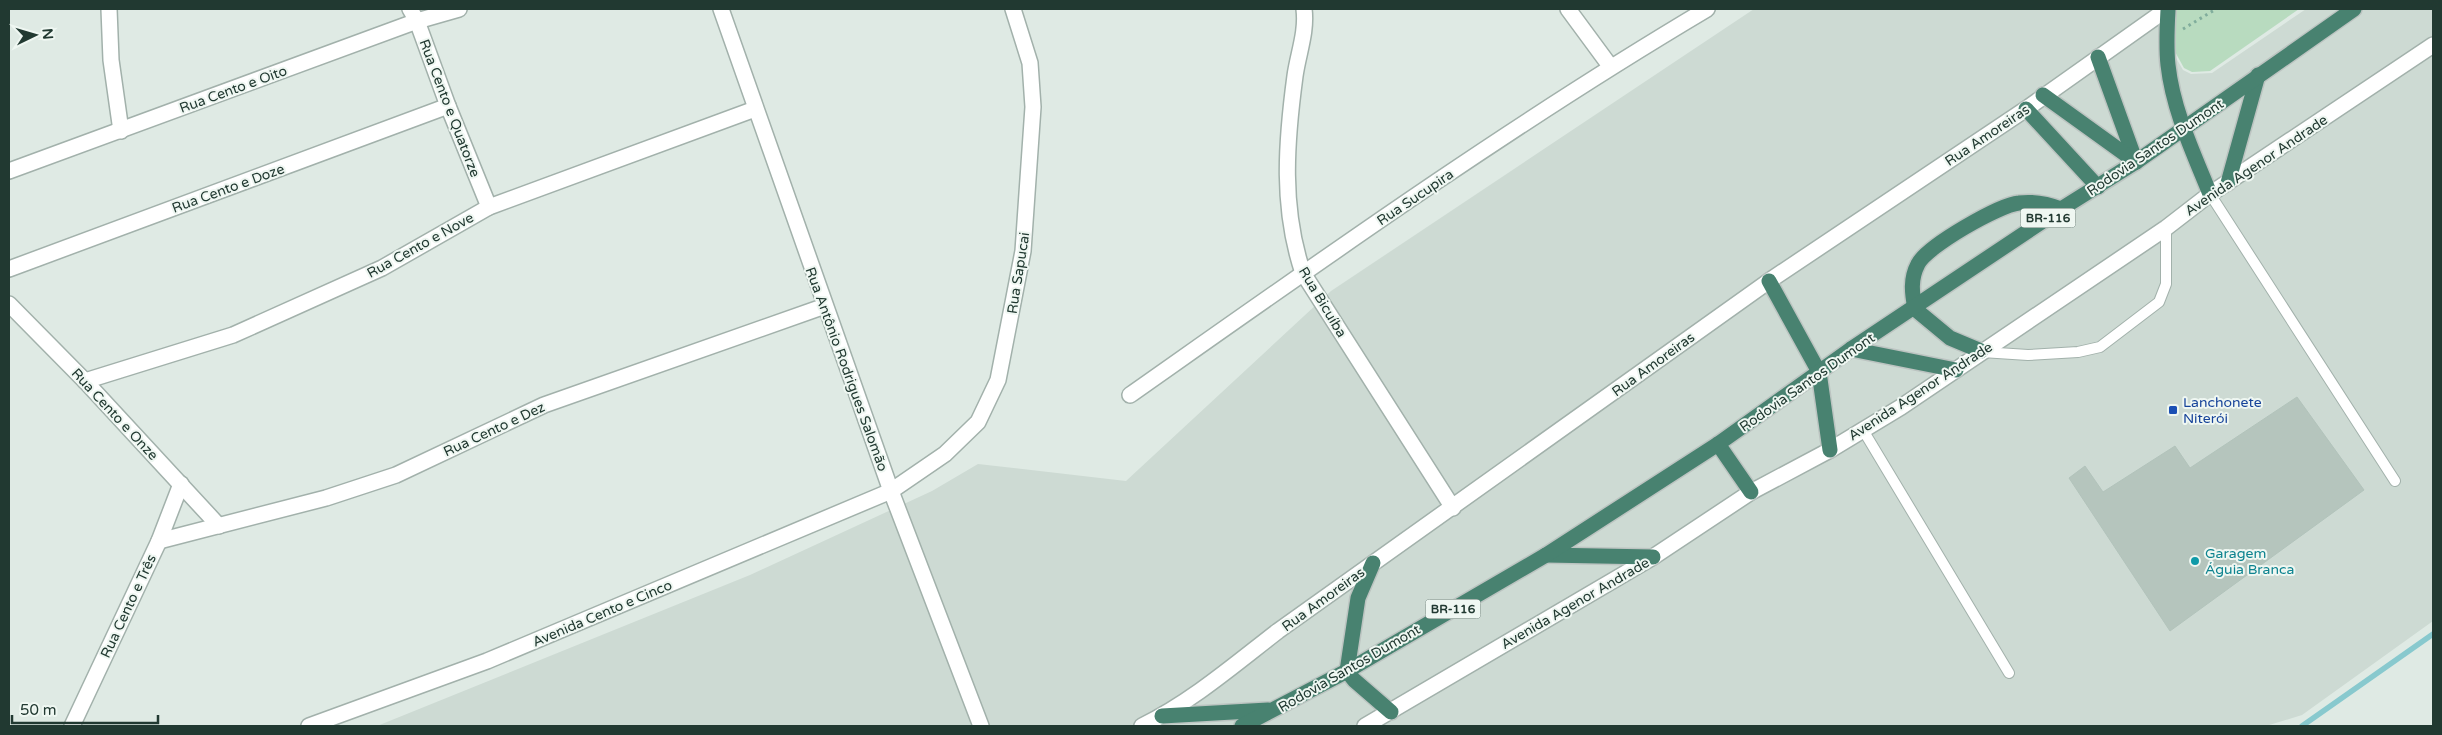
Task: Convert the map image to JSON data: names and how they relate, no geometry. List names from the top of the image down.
{
  "streets": {
    "highway": ["Rodovia Santos Dumont", "BR-116"],
    "street": [
      "Rua Cento e Oito",
      "Rua Cento e Quatorze",
      "Rua Amoreiras",
      "Avenida Agenor Andrade",
      "Rua Cento e Doze",
      "Rua Sucupira",
      "Rua Cento e Nove",
      "Rua Sapucai",
      "Rua Bicuíba",
      "Rua Antônio Rodrigues Salomão",
      "Rua Cento e Onze",
      "Rua Cento e Dez",
      "Rua Cento e Três",
      "Avenida Cento e Cinco"
    ]
  },
  "crossings": [
    ["Rua Cento e Oito", "Rua Cento e Quatorze"],
    ["Rua Cento e Quatorze", "Rua Cento e Doze"],
    ["Rua Cento e Quatorze", "Rua Cento e Nove"],
    ["Rua Amoreiras", "Rua Bicuíba"],
    ["Rua Sucupira", "Rua Bicuíba"],
    ["Rua Cento e Nove", "Rua Antônio Rodrigues Salomão"],
    ["Rua Cento e Nove", "Rua Cento e Onze"],
    ["Rua Sapucai", "Rua Antônio Rodrigues Salomão"],
    ["Rua Sapucai", "Avenida Cento e Cinco"],
    ["Rua Antônio Rodrigues Salomão", "Rua Cento e Dez"],
    ["Rua Antônio Rodrigues Salomão", "Avenida Cento e Cinco"],
    ["Rua Cento e Onze", "Rua Cento e Dez"],
    ["Rua Cento e Onze", "Rua Cento e Três"],
    ["Rua Cento e Dez", "Rua Cento e Três"]
  ],
  "places": {
    "transit": ["Lanchonete Niterói"],
    "other": ["Garagem Águia Branca"]
  },
  "scale_bar": "50 m",
  "north": "right"
}
